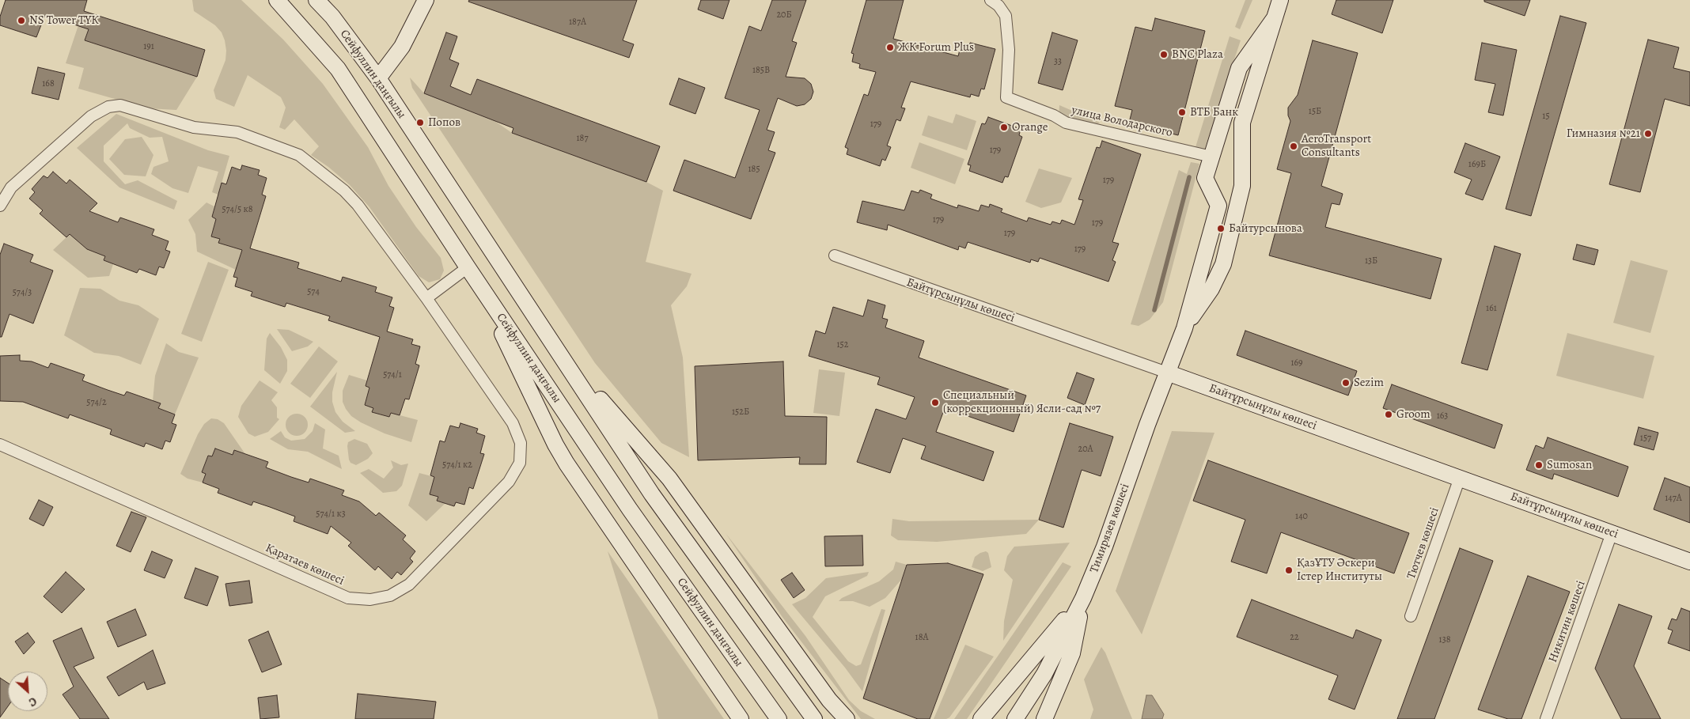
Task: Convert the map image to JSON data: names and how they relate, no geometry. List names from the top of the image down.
{
  "streets": {
    "main road": ["Сейфуллин даңғылы", "Байтұрсынұлы көшесі", "Тимирязев көшесі"],
    "street": [
      "улица Володарского",
      "Тютчев көшесі",
      "Қаратаев көшесі",
      "Никитин көшесі"
    ]
  },
  "crossings": [
    ["улица Володарского", "Тимирязев көшесі"],
    ["Байтұрсынұлы көшесі", "Тимирязев көшесі"],
    ["Байтұрсынұлы көшесі", "Тютчев көшесі"],
    ["Байтұрсынұлы көшесі", "Никитин көшесі"]
  ],
  "places": [
    "NS Tower ТҮК",
    "ЖК Forum Plus",
    "BNC Plaza",
    "ВТБ Банк",
    "Попов",
    "Orange",
    "Гимназия №21",
    "AeroTransport Consultants",
    "Байтурсынова",
    "Sezim",
    "Специальный (коррекционный) Ясли-сад №7",
    "Groom",
    "Sumosan",
    "ҚазҰТУ Әскери Істер Институты"
  ],
  "house_numbers": [
    "20Б",
    "187А",
    "191",
    "33",
    "185В",
    "168",
    "15Б",
    "15",
    "179",
    "187",
    "179",
    "169Б",
    "185",
    "179",
    "574/5 к8",
    "179",
    "179",
    "179",
    "179",
    "13Б",
    "574",
    "574/3",
    "161",
    "152",
    "169",
    "574/1",
    "574/2",
    "152Б",
    "163",
    "157",
    "20А",
    "574/1 к2",
    "147А",
    "574/1 к3",
    "140",
    "18А",
    "22",
    "138"
  ],
  "north": "bottom right"
}
